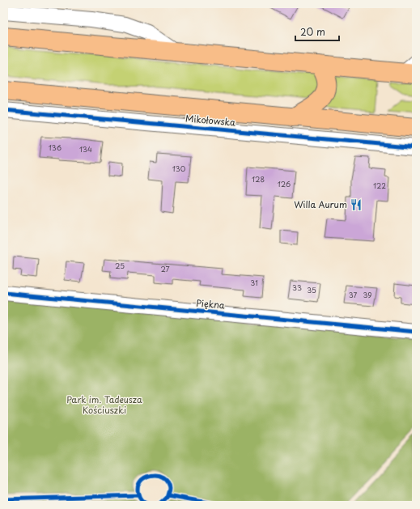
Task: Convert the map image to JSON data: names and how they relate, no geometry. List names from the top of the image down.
{
  "streets": {
    "main road": ["Mikołowska"],
    "street": ["Piękna"]
  },
  "parks": ["Park im. Tadeusza Kościuszki"],
  "places": {
    "restaurant": ["Willa Aurum"]
  },
  "house_numbers": [
    "136",
    "134",
    "130",
    "128",
    "126",
    "122",
    "25",
    "27",
    "31",
    "33",
    "35",
    "37",
    "39"
  ],
  "scale_bar": "20 m"
}
